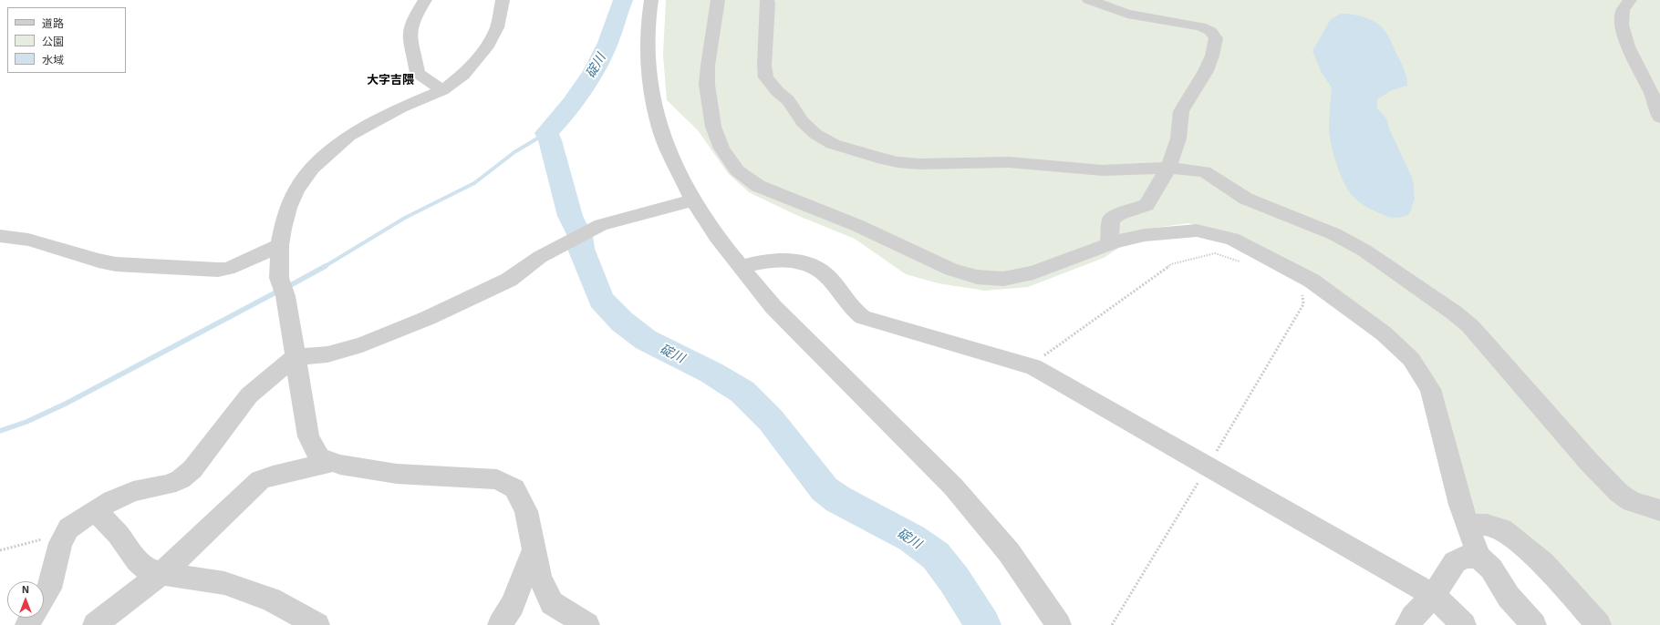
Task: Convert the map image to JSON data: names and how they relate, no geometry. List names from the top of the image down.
{
  "districts": ["大字吉隈"],
  "water": ["碇川"],
  "legend": ["道路", "公園", "水域"],
  "north": "top"
}
